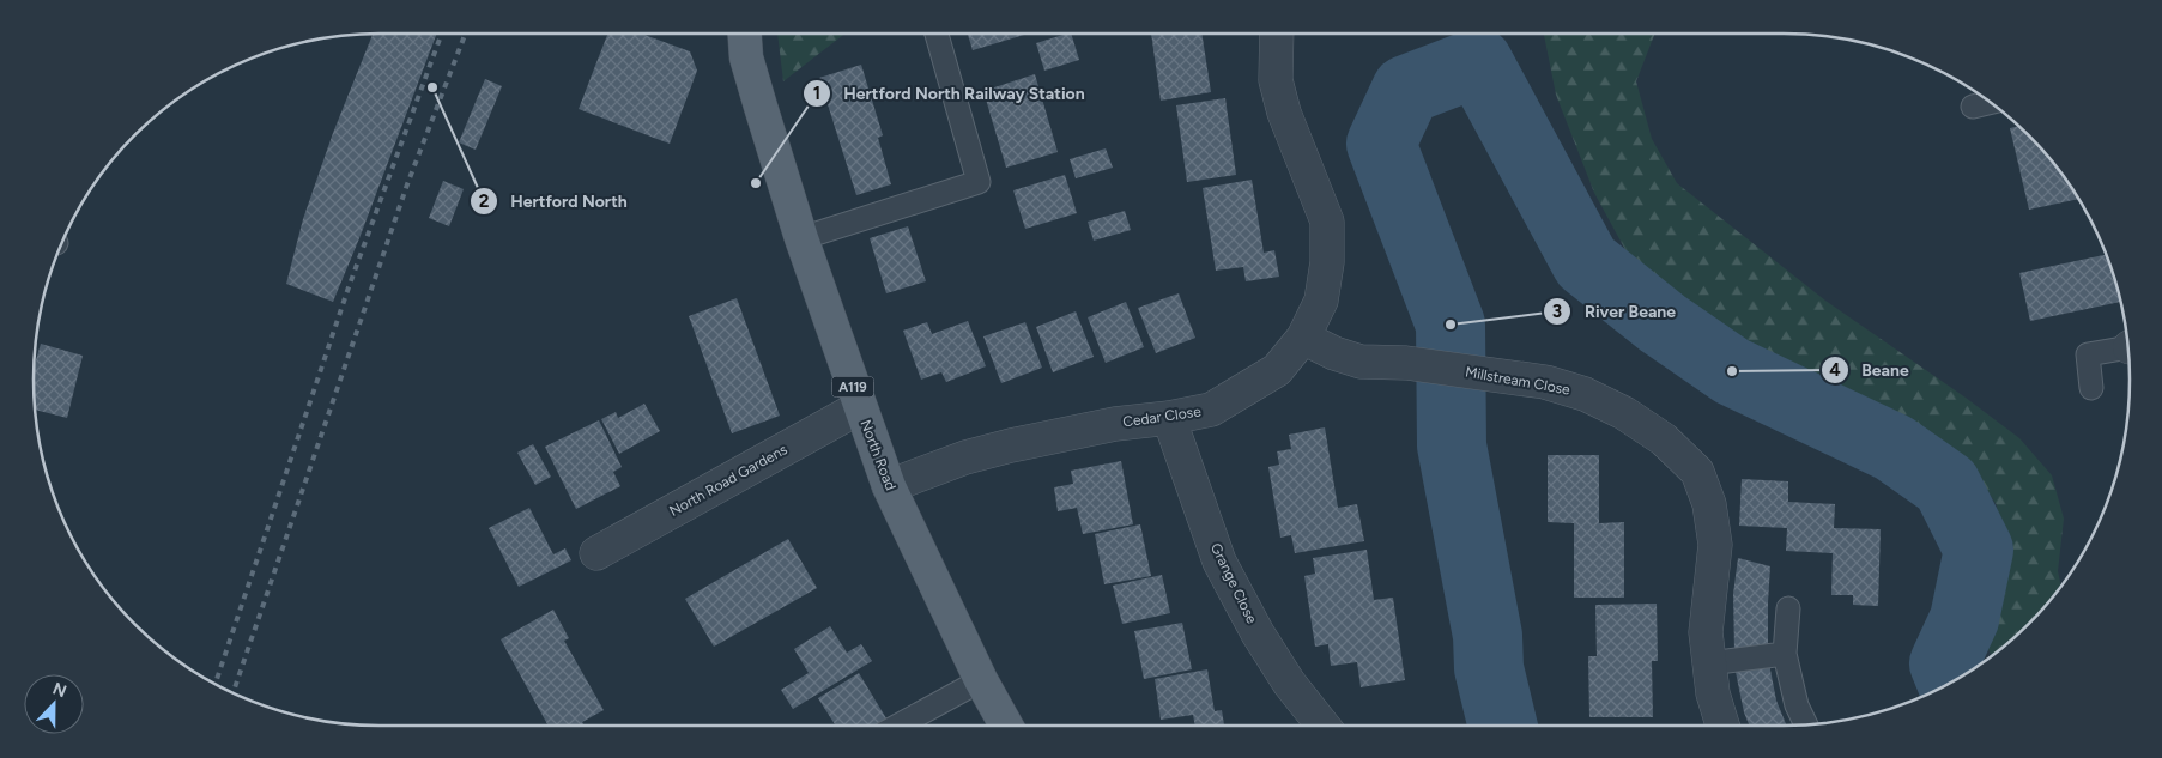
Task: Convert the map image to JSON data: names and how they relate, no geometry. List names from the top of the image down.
{
  "streets": {
    "main road": ["A119", "North Road"],
    "street": [
      "Millstream Close",
      "Cedar Close",
      "North Road Gardens",
      "Grange Close"
    ]
  },
  "crossings": [
    ["Millstream Close", "Cedar Close"],
    ["Cedar Close", "North Road"],
    ["Cedar Close", "Grange Close"],
    ["North Road", "North Road Gardens"]
  ],
  "places": [
    "Hertford North",
    "Hertford North Railway Station",
    "River Beane",
    "Beane"
  ],
  "north": "top"
}
